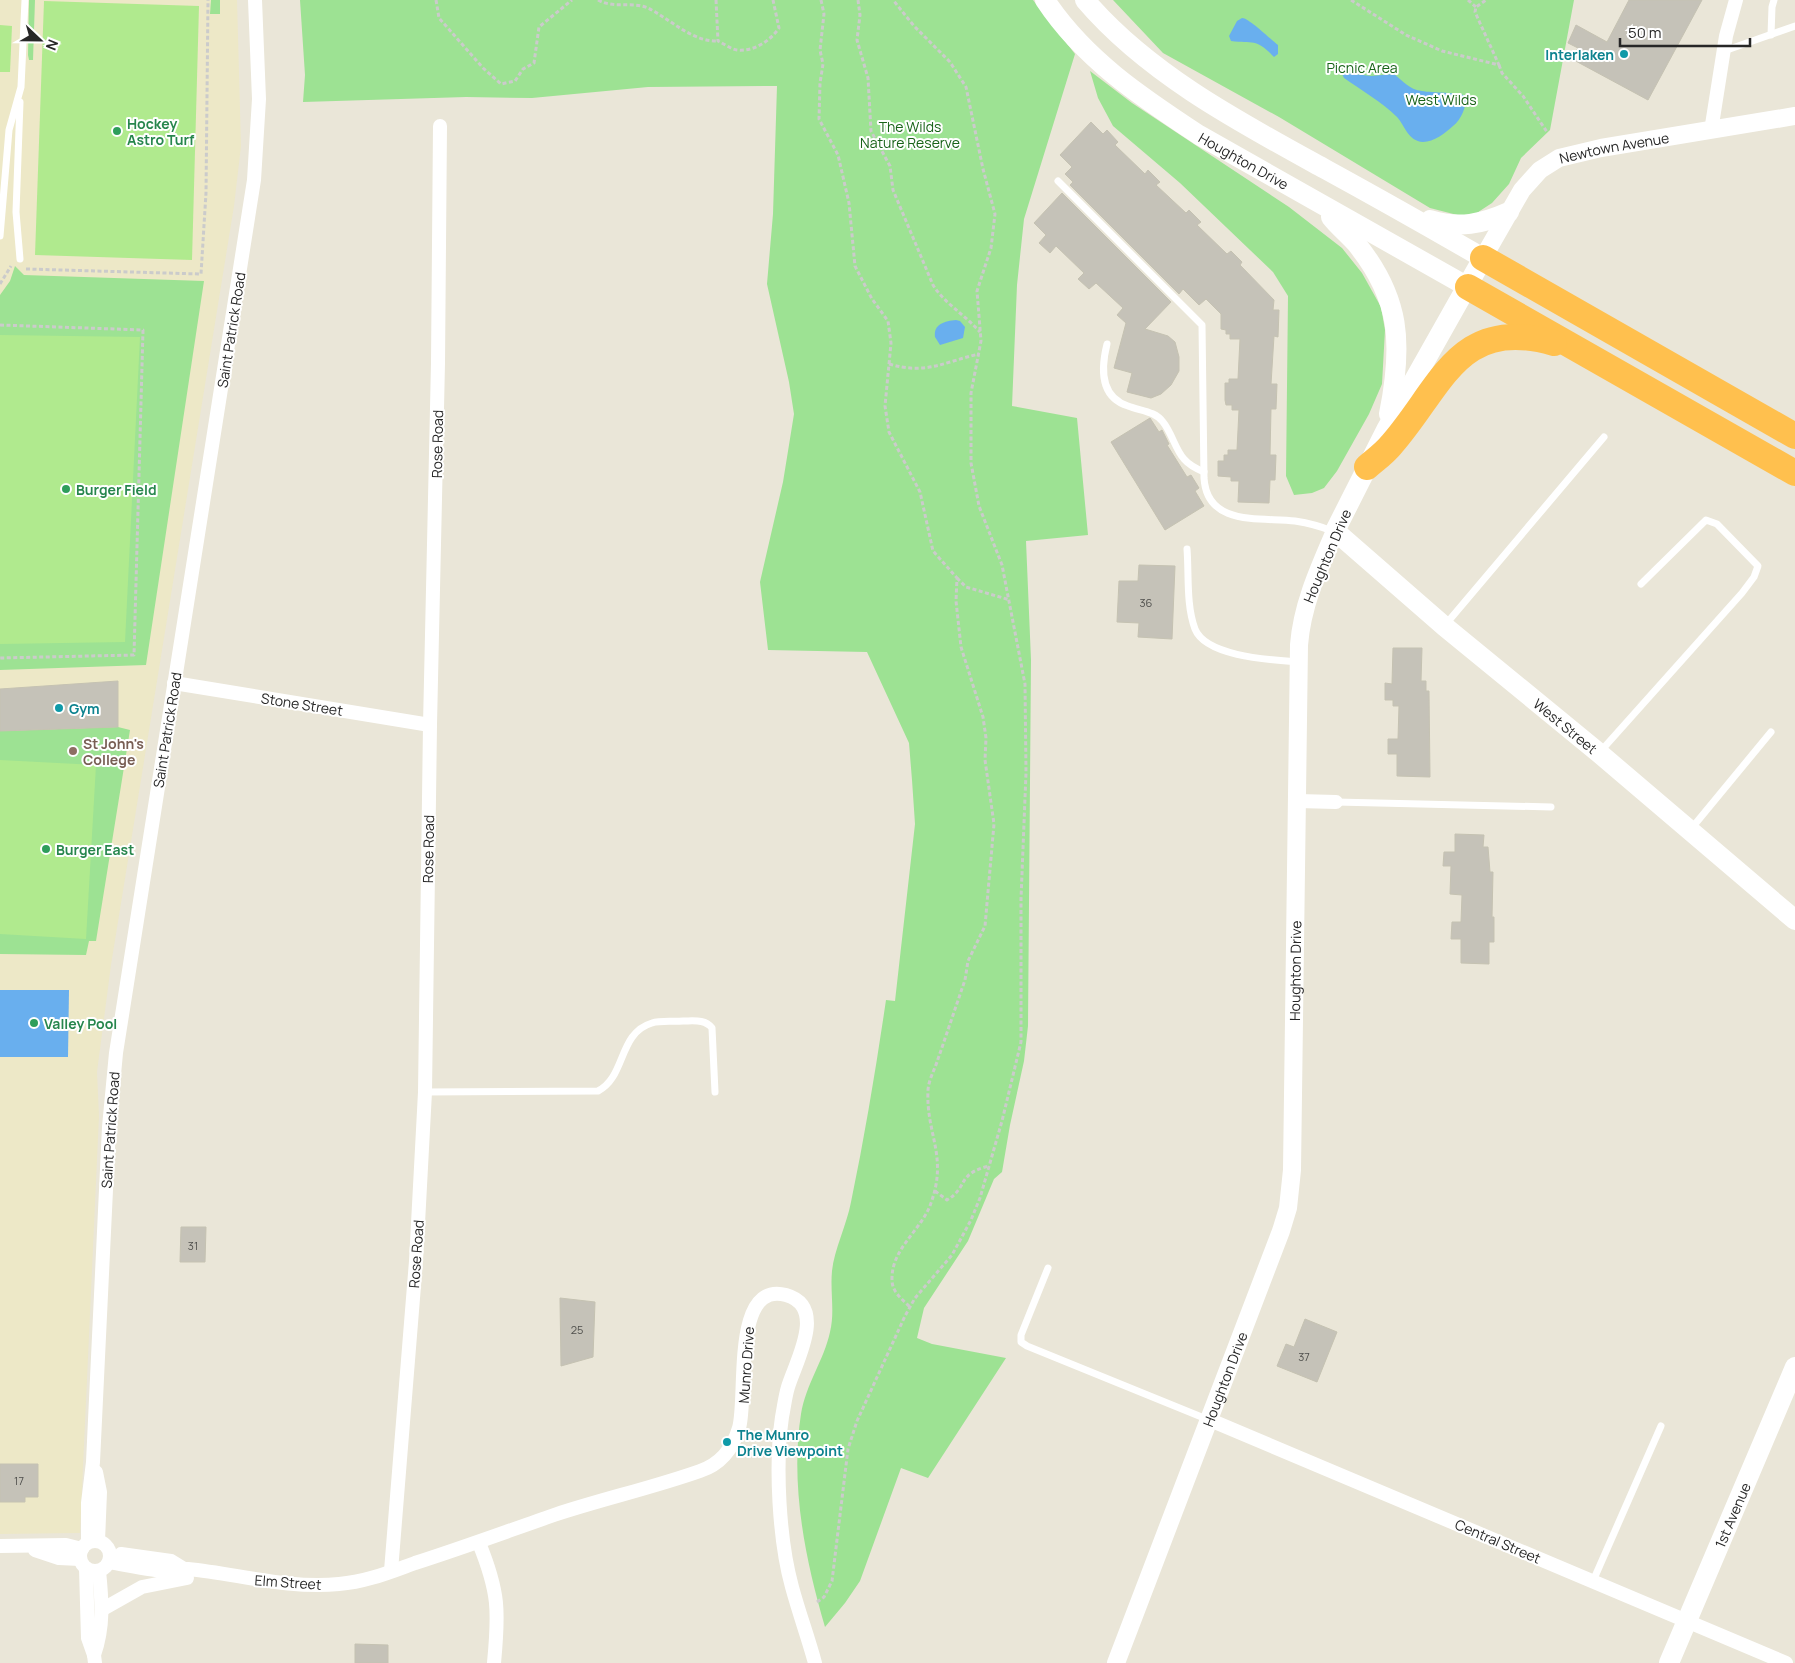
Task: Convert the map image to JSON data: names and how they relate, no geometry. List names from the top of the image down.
{
  "streets": {
    "main road": ["Houghton Drive", "West Street", "1st Avenue"],
    "street": [
      "Newtown Avenue",
      "Saint Patrick Road",
      "Rose Road",
      "Stone Street",
      "Munro Drive",
      "Central Street",
      "Elm Street"
    ]
  },
  "crossings": [
    ["Newtown Avenue", "Houghton Drive"],
    ["Houghton Drive", "West Street"],
    ["Houghton Drive", "Central Street"],
    ["Saint Patrick Road", "Stone Street"],
    ["Saint Patrick Road", "Elm Street"],
    ["Rose Road", "Stone Street"],
    ["Rose Road", "Munro Drive"],
    ["Rose Road", "Elm Street"],
    ["Munro Drive", "Elm Street"],
    ["1st Avenue", "Central Street"]
  ],
  "parks": ["Picnic Area", "West Wilds", "The Wilds Nature Reserve"],
  "places": [
    "Interlaken",
    "Hockey Astro Turf",
    "Burger Field",
    "Gym",
    "St John's College",
    "Burger East",
    "Valley Pool",
    "The Munro Drive Viewpoint"
  ],
  "house_numbers": [
    "36",
    "31",
    "25",
    "37",
    "17"
  ],
  "scale_bar": "50 m",
  "north": "right"
}
